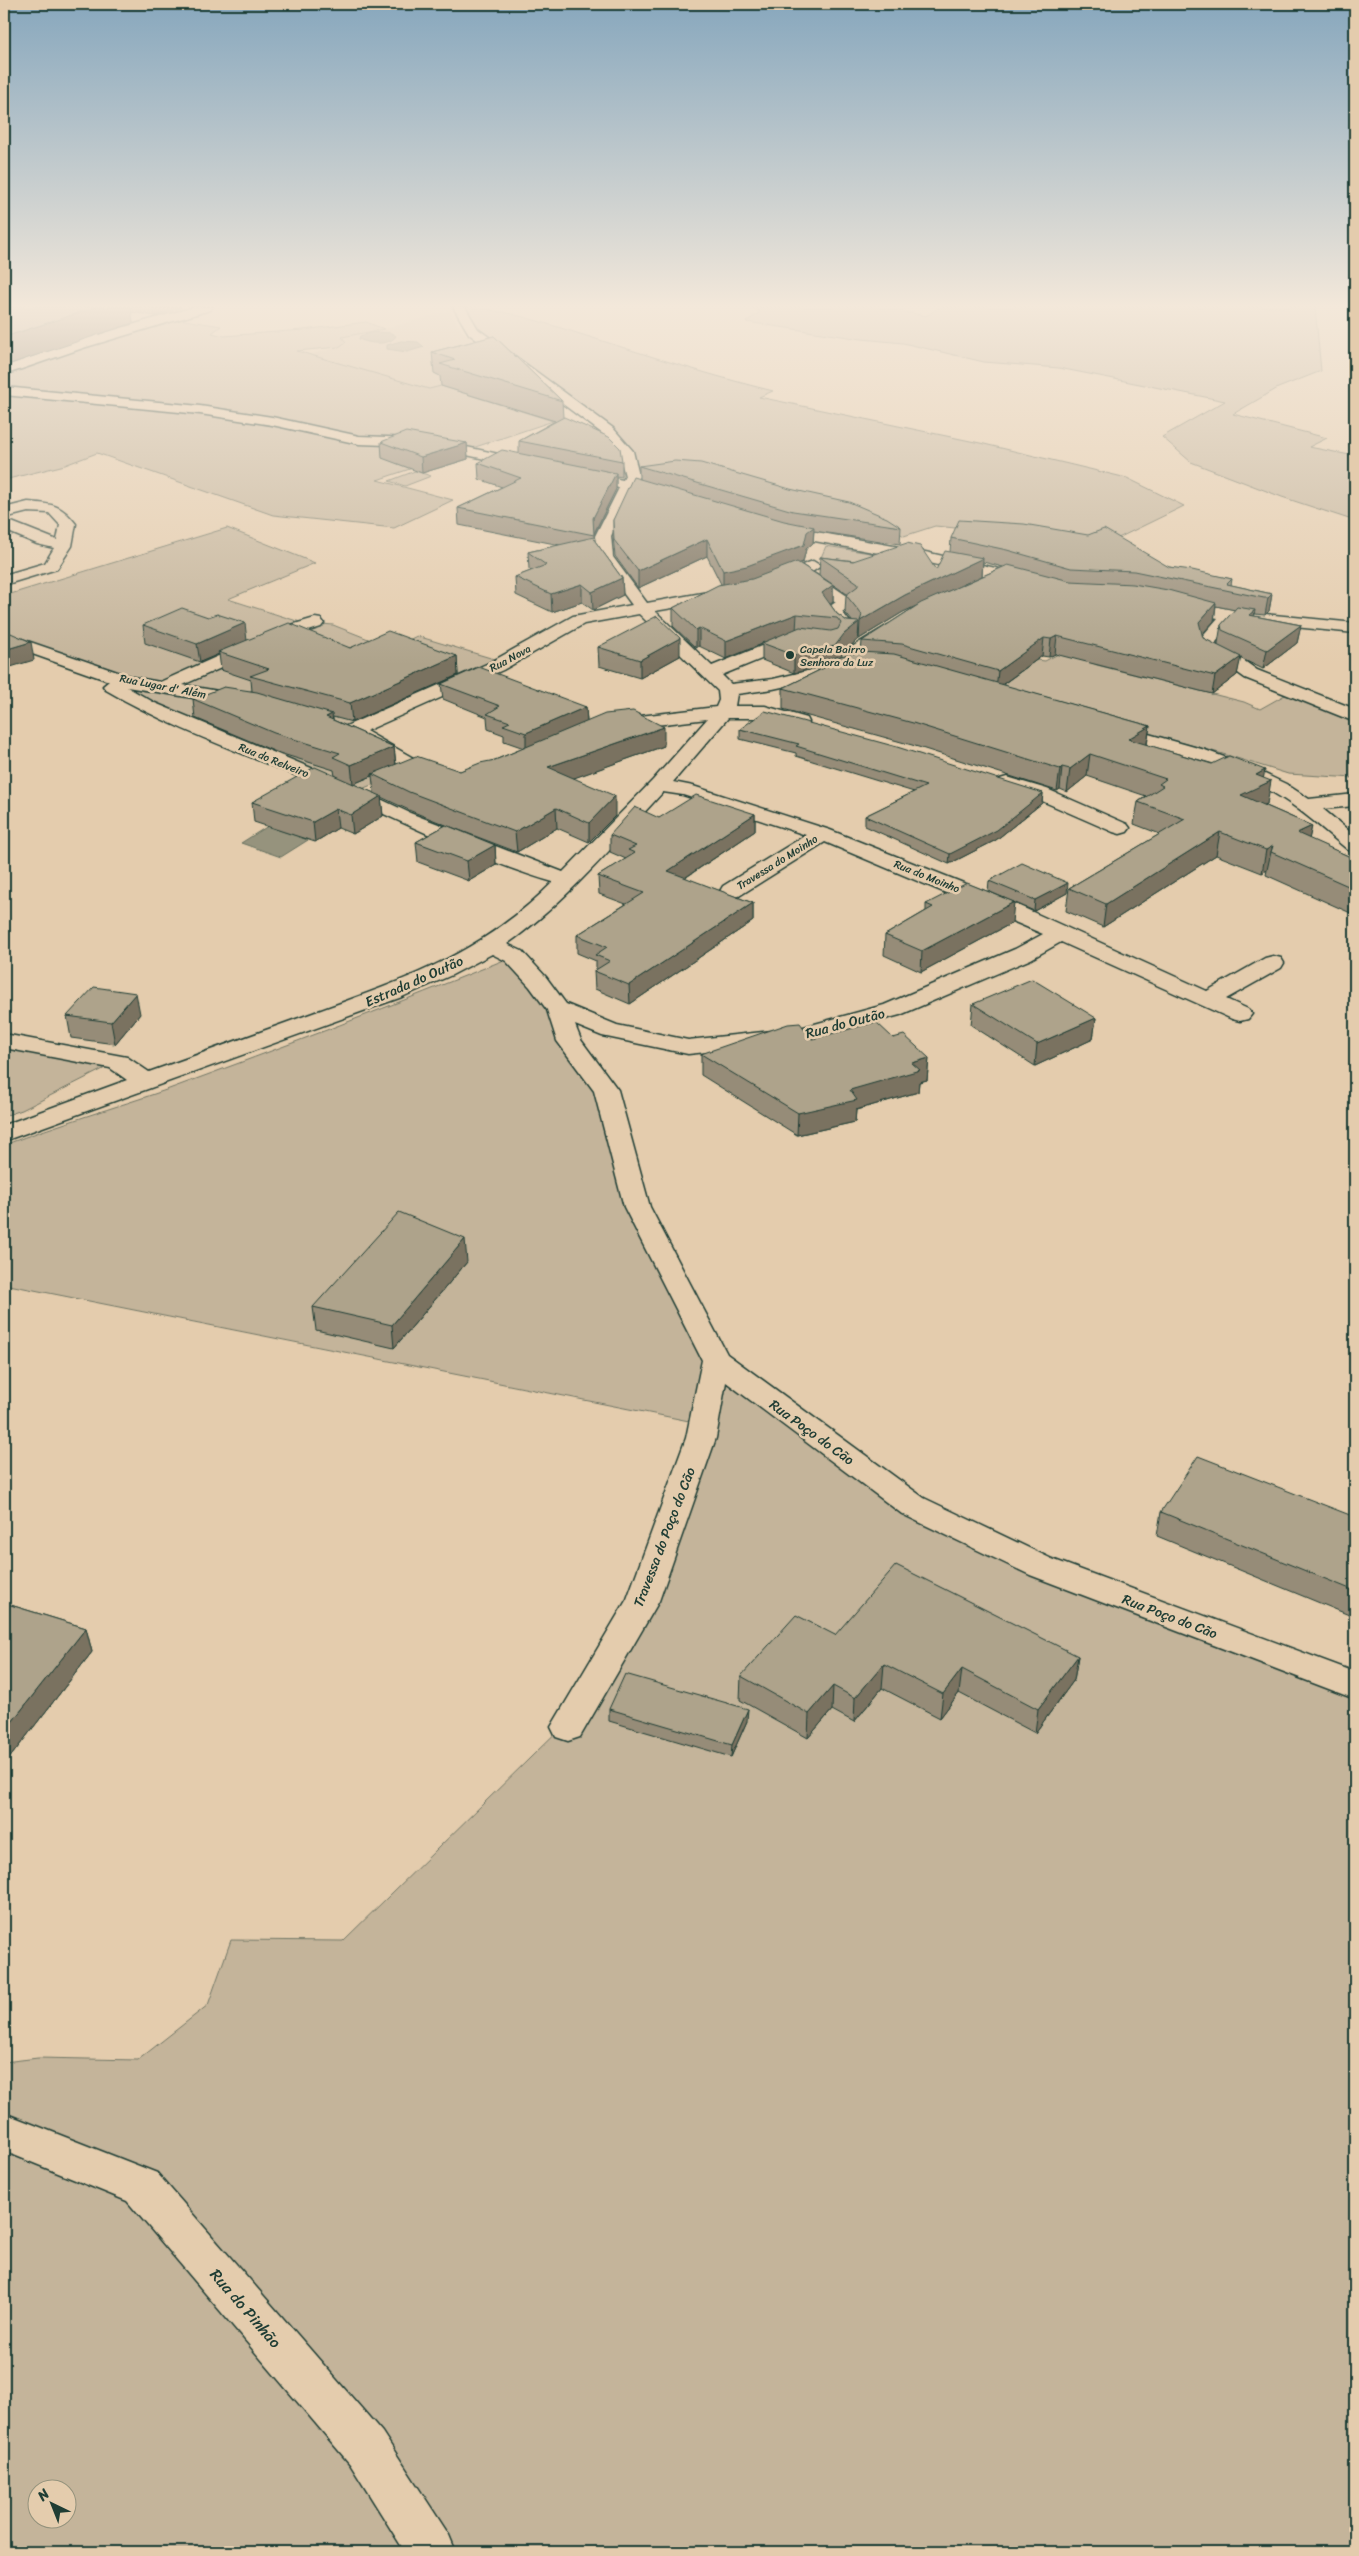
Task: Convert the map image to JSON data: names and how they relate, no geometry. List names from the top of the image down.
{
  "streets": {
    "street": [
      "Rua Nova",
      "Rua Lugar d' Além",
      "Rua do Relveiro",
      "Travessa do Moinho",
      "Rua do Moinho",
      "Estrada do Outão",
      "Rua do Outão",
      "Rua Poço do Cão",
      "Travessa do Poço do Cão",
      "Rua do Pinhão"
    ]
  },
  "crossings": [
    ["Rua Lugar d' Além", "Rua do Relveiro"],
    ["Rua do Relveiro", "Estrada do Outão"],
    ["Travessa do Moinho", "Rua do Moinho"],
    ["Rua do Moinho", "Estrada do Outão"],
    ["Rua do Moinho", "Rua do Outão"],
    ["Estrada do Outão", "Rua Poço do Cão"],
    ["Rua do Outão", "Rua Poço do Cão"],
    ["Rua Poço do Cão", "Travessa do Poço do Cão"]
  ],
  "places": ["Capela Bairro Senhora da Luz"],
  "north": "top left"
}
